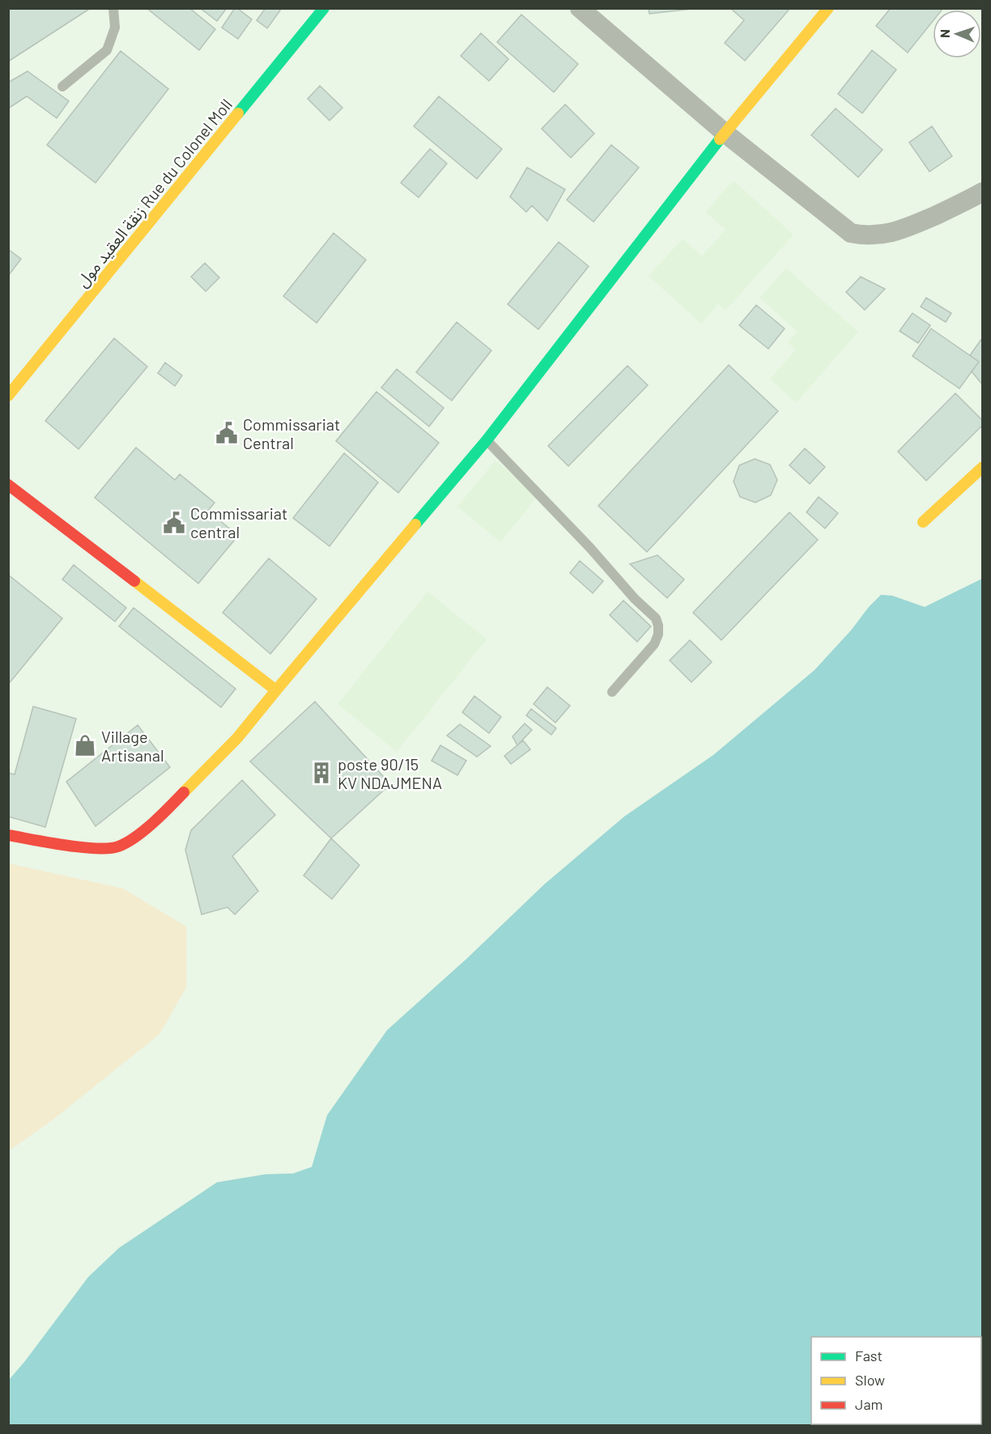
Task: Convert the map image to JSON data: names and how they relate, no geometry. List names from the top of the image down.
{
  "streets": {
    "street": ["زنقة العقيد مول Rue du Colonel Moll"]
  },
  "places": {
    "public building": ["Commissariat Central", "Commissariat central"],
    "shop": ["Village Artisanal"],
    "building": ["poste 90/15 KV NDAJMENA"]
  },
  "legend": ["Fast", "Slow", "Jam"],
  "north": "left"
}
